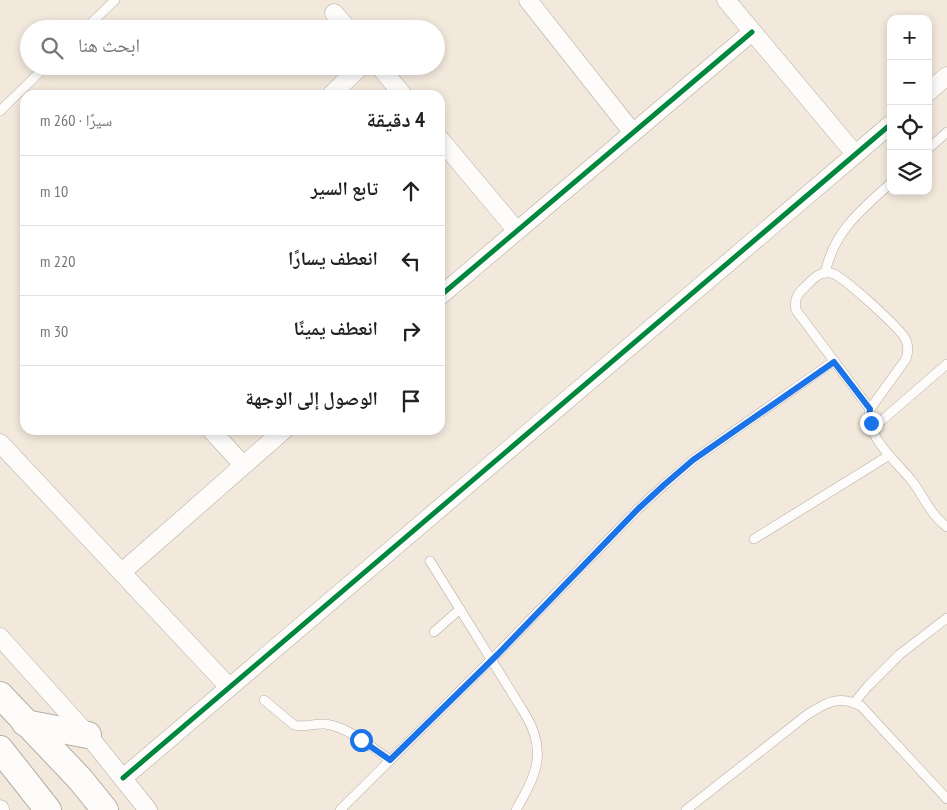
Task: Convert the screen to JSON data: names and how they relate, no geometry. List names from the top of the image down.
{
  "page": {
    "map_buttons": ["+", "−"],
    "search": "ابحث هنا",
    "heading": ["4 دقيقة", "سيرًا · 260 m"],
    "list": [
      ["تابع السير", "10 m"],
      ["انعطف يسارًا", "220 m"],
      ["انعطف يمينًا", "30 m"],
      "الوصول إلى الوجهة"
    ]
  }
}
